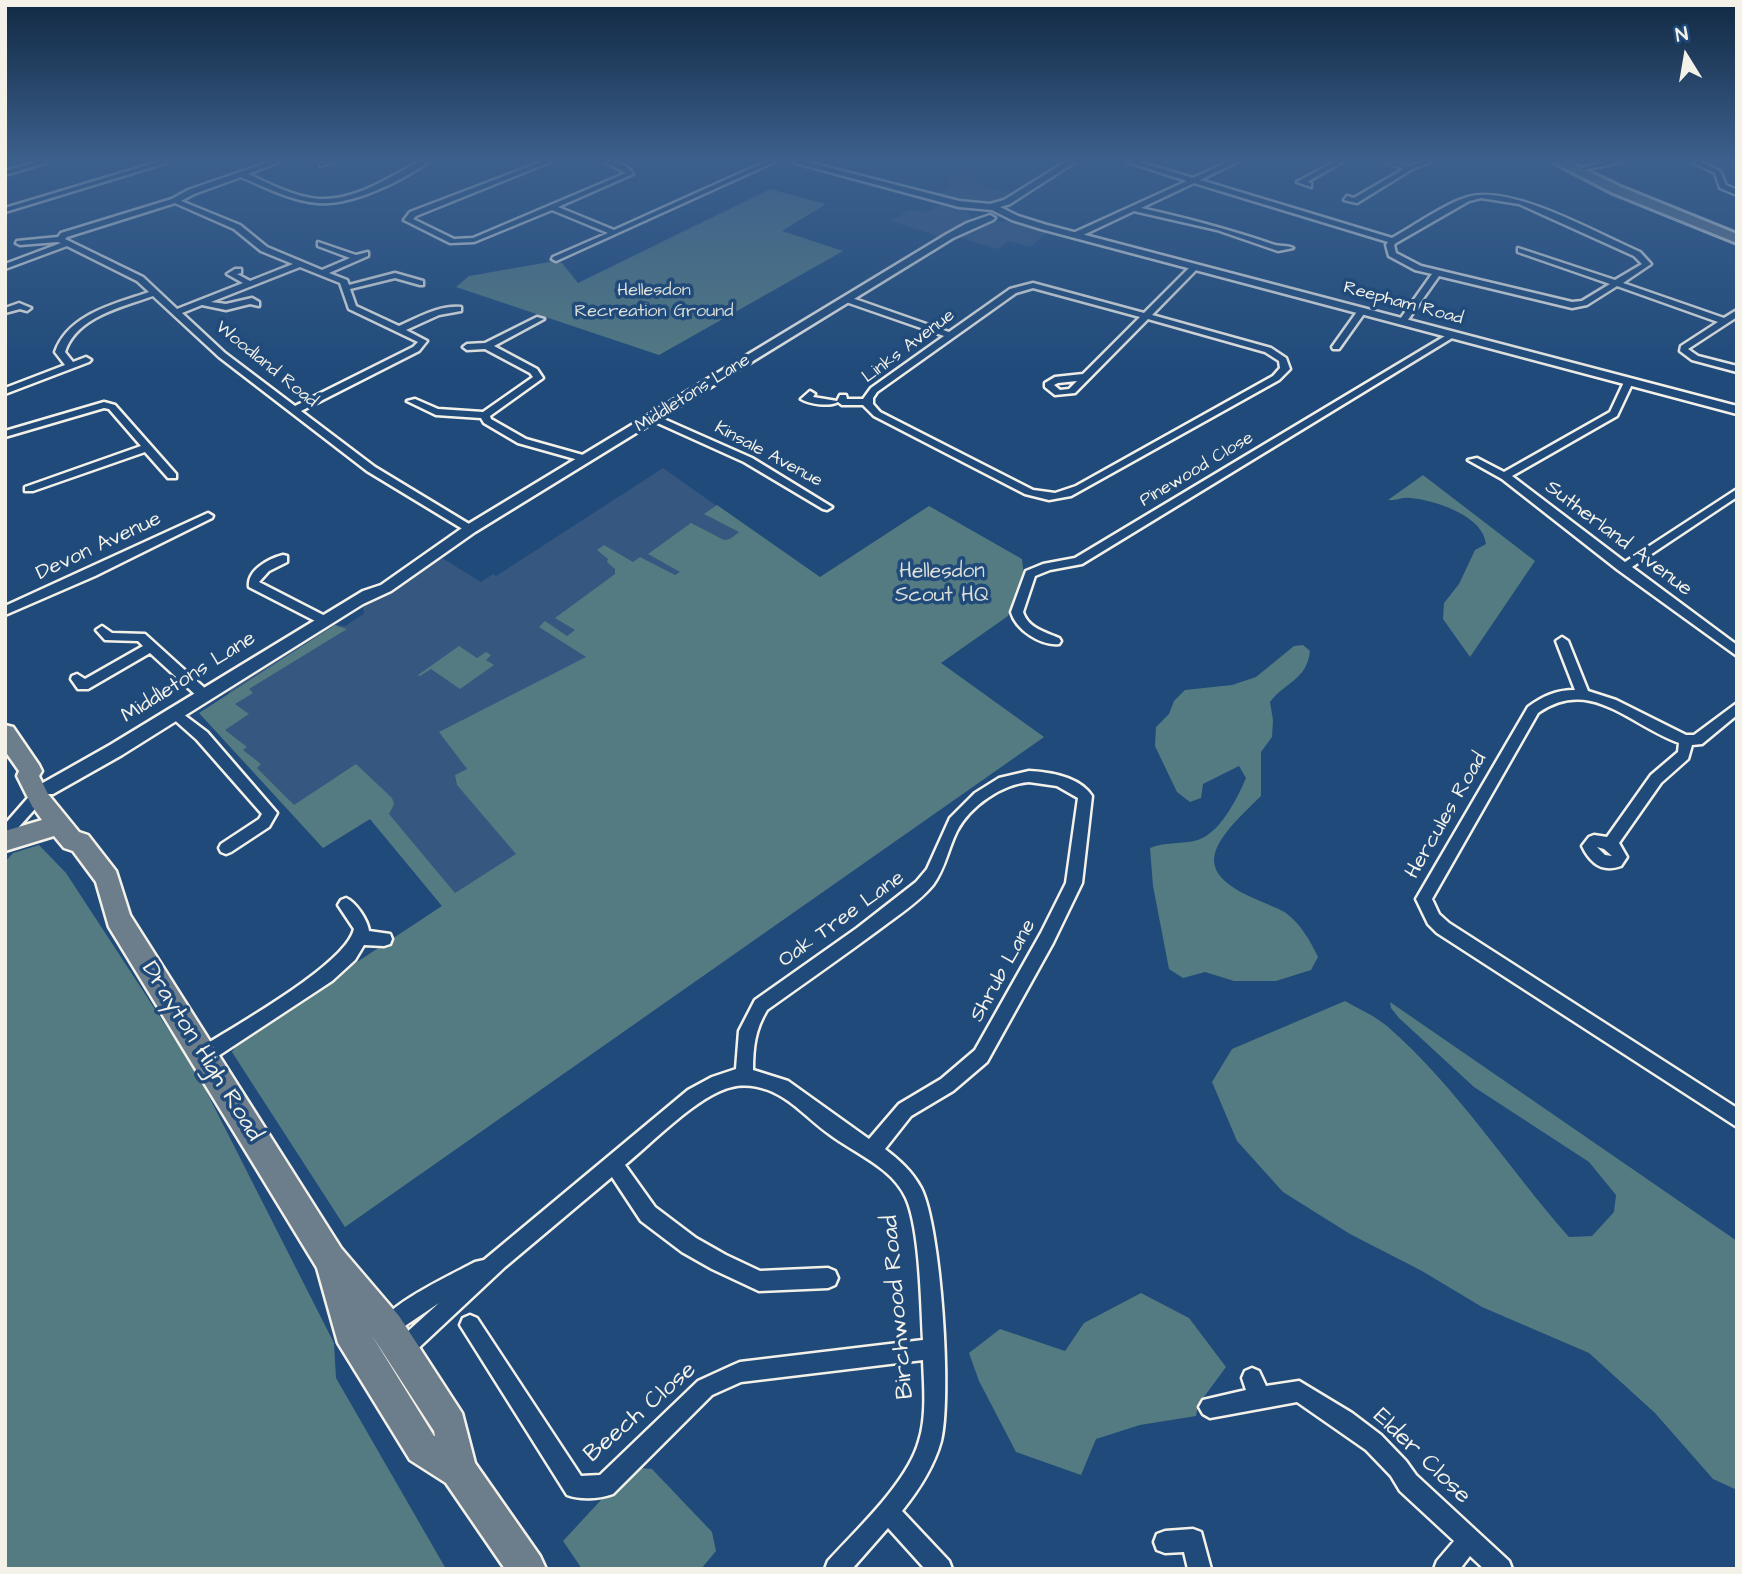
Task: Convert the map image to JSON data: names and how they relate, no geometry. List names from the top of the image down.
{
  "streets": {
    "main road": ["Drayton High Road"],
    "street": [
      "Reepham Road",
      "Links Avenue",
      "Woodland Road",
      "Middletons Lane",
      "Kinsale Avenue",
      "Pinewood Close",
      "Sutherland Avenue",
      "Devon Avenue",
      "Hercules Road",
      "Oak Tree Lane",
      "Shrub Lane",
      "Birchwood Road",
      "Beech Close",
      "Elder Close"
    ]
  },
  "crossings": [
    ["Reepham Road", "Pinewood Close"],
    ["Woodland Road", "Middletons Lane"],
    ["Middletons Lane", "Kinsale Avenue"],
    ["Middletons Lane", "Drayton High Road"],
    ["Oak Tree Lane", "Shrub Lane"],
    ["Oak Tree Lane", "Birchwood Road"],
    ["Shrub Lane", "Birchwood Road"],
    ["Birchwood Road", "Beech Close"]
  ],
  "parks": ["Hellesdon Recreation Ground", "Hellesdon Scout HQ"],
  "north": "top"
}
